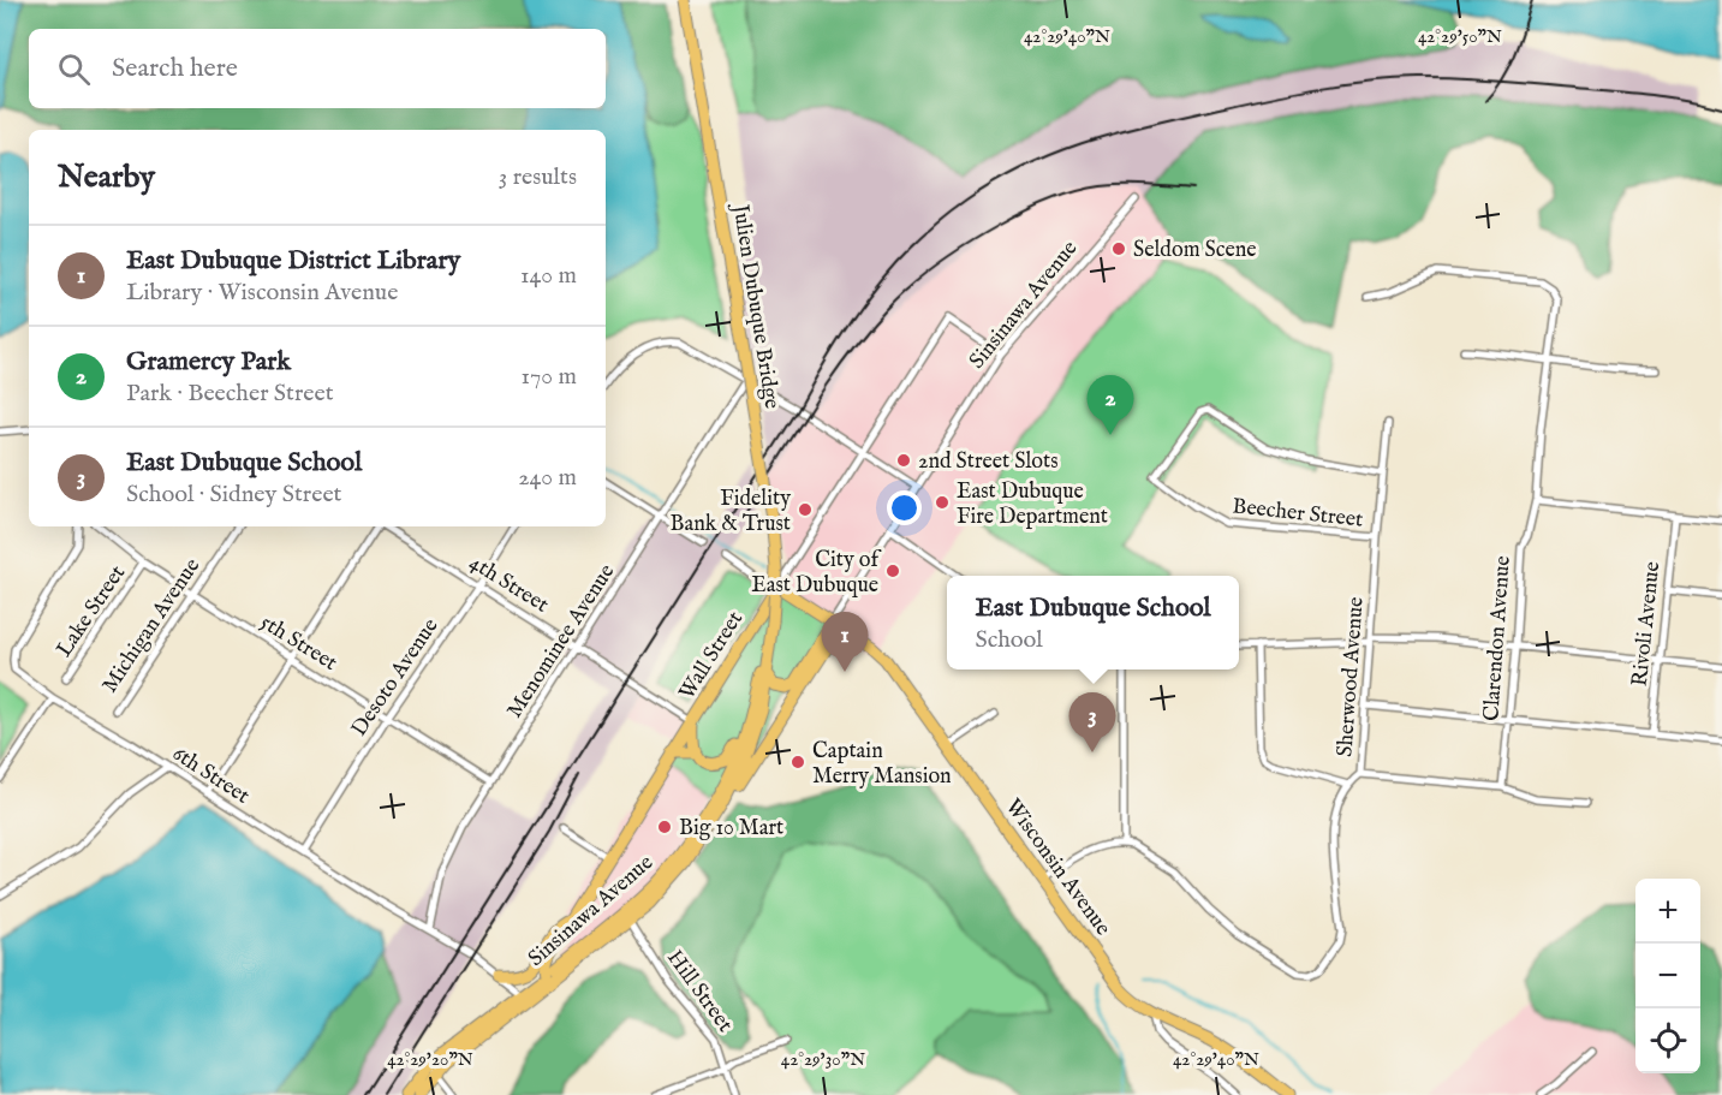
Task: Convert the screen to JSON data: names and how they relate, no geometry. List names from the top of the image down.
{
  "streets": {
    "main road": [
      "Sinsinawa Avenue",
      "Julien Dubuque Bridge",
      "Wall Street",
      "Wisconsin Avenue"
    ],
    "street": [
      "Beecher Street",
      "4th Street",
      "Lake Street",
      "Rivoli Avenue",
      "Michigan Avenue",
      "Clarendon Avenue",
      "Menominee Avenue",
      "5th Street",
      "Desoto Avenue",
      "Sherwood Avenue",
      "6th Street",
      "Hill Street"
    ]
  },
  "crossings": [
    ["Sinsinawa Avenue", "Julien Dubuque Bridge"],
    ["Sinsinawa Avenue", "Wall Street"],
    ["Sinsinawa Avenue", "6th Street"],
    ["Sinsinawa Avenue", "Wisconsin Avenue"],
    ["Sinsinawa Avenue", "Hill Street"],
    ["Beecher Street", "Sherwood Avenue"],
    ["4th Street", "Menominee Avenue"],
    ["4th Street", "Wall Street"],
    ["4th Street", "Desoto Avenue"],
    ["Lake Street", "5th Street"],
    ["Michigan Avenue", "5th Street"],
    ["Menominee Avenue", "5th Street"],
    ["Menominee Avenue", "6th Street"],
    ["5th Street", "Desoto Avenue"],
    ["Wall Street", "Wisconsin Avenue"],
    ["Desoto Avenue", "6th Street"]
  ],
  "places": [
    "Seldom Scene",
    "2nd Street Slots",
    "East Dubuque Fire Department",
    "Fidelity Bank & Trust",
    "City of East Dubuque",
    "Captain Merry Mansion",
    "Big 10 Mart"
  ],
  "page": {
    "search": "Search here",
    "heading": ["Nearby", "3 results"],
    "list": [
      {
        "mark": "1",
        "name": "East Dubuque District Library",
        "note": "Library · Wisconsin Avenue",
        "value": "140 m"
      },
      {
        "mark": "2",
        "name": "Gramercy Park",
        "note": "Park · Beecher Street",
        "value": "170 m"
      },
      {
        "mark": "3",
        "name": "East Dubuque School",
        "note": "School · Sidney Street",
        "value": "240 m"
      }
    ],
    "pins": ["2", "1", "3"],
    "popup": ["East Dubuque School", "School"],
    "map_buttons": ["+", "−"]
  },
  "coordinates": [
    "42°29'40\"N",
    "42°29'50\"N",
    "42°29'20\"N",
    "42°29'30\"N"
  ]
}
